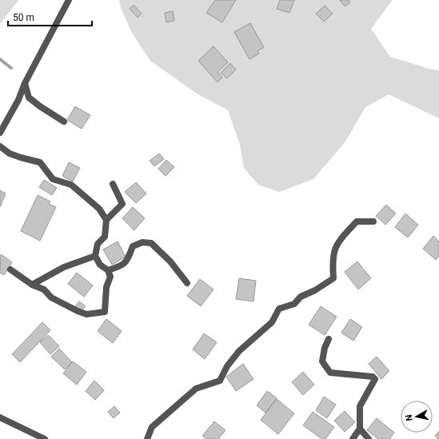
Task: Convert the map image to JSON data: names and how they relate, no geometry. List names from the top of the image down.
{
  "scale_bar": "50 m",
  "north": "left"
}
